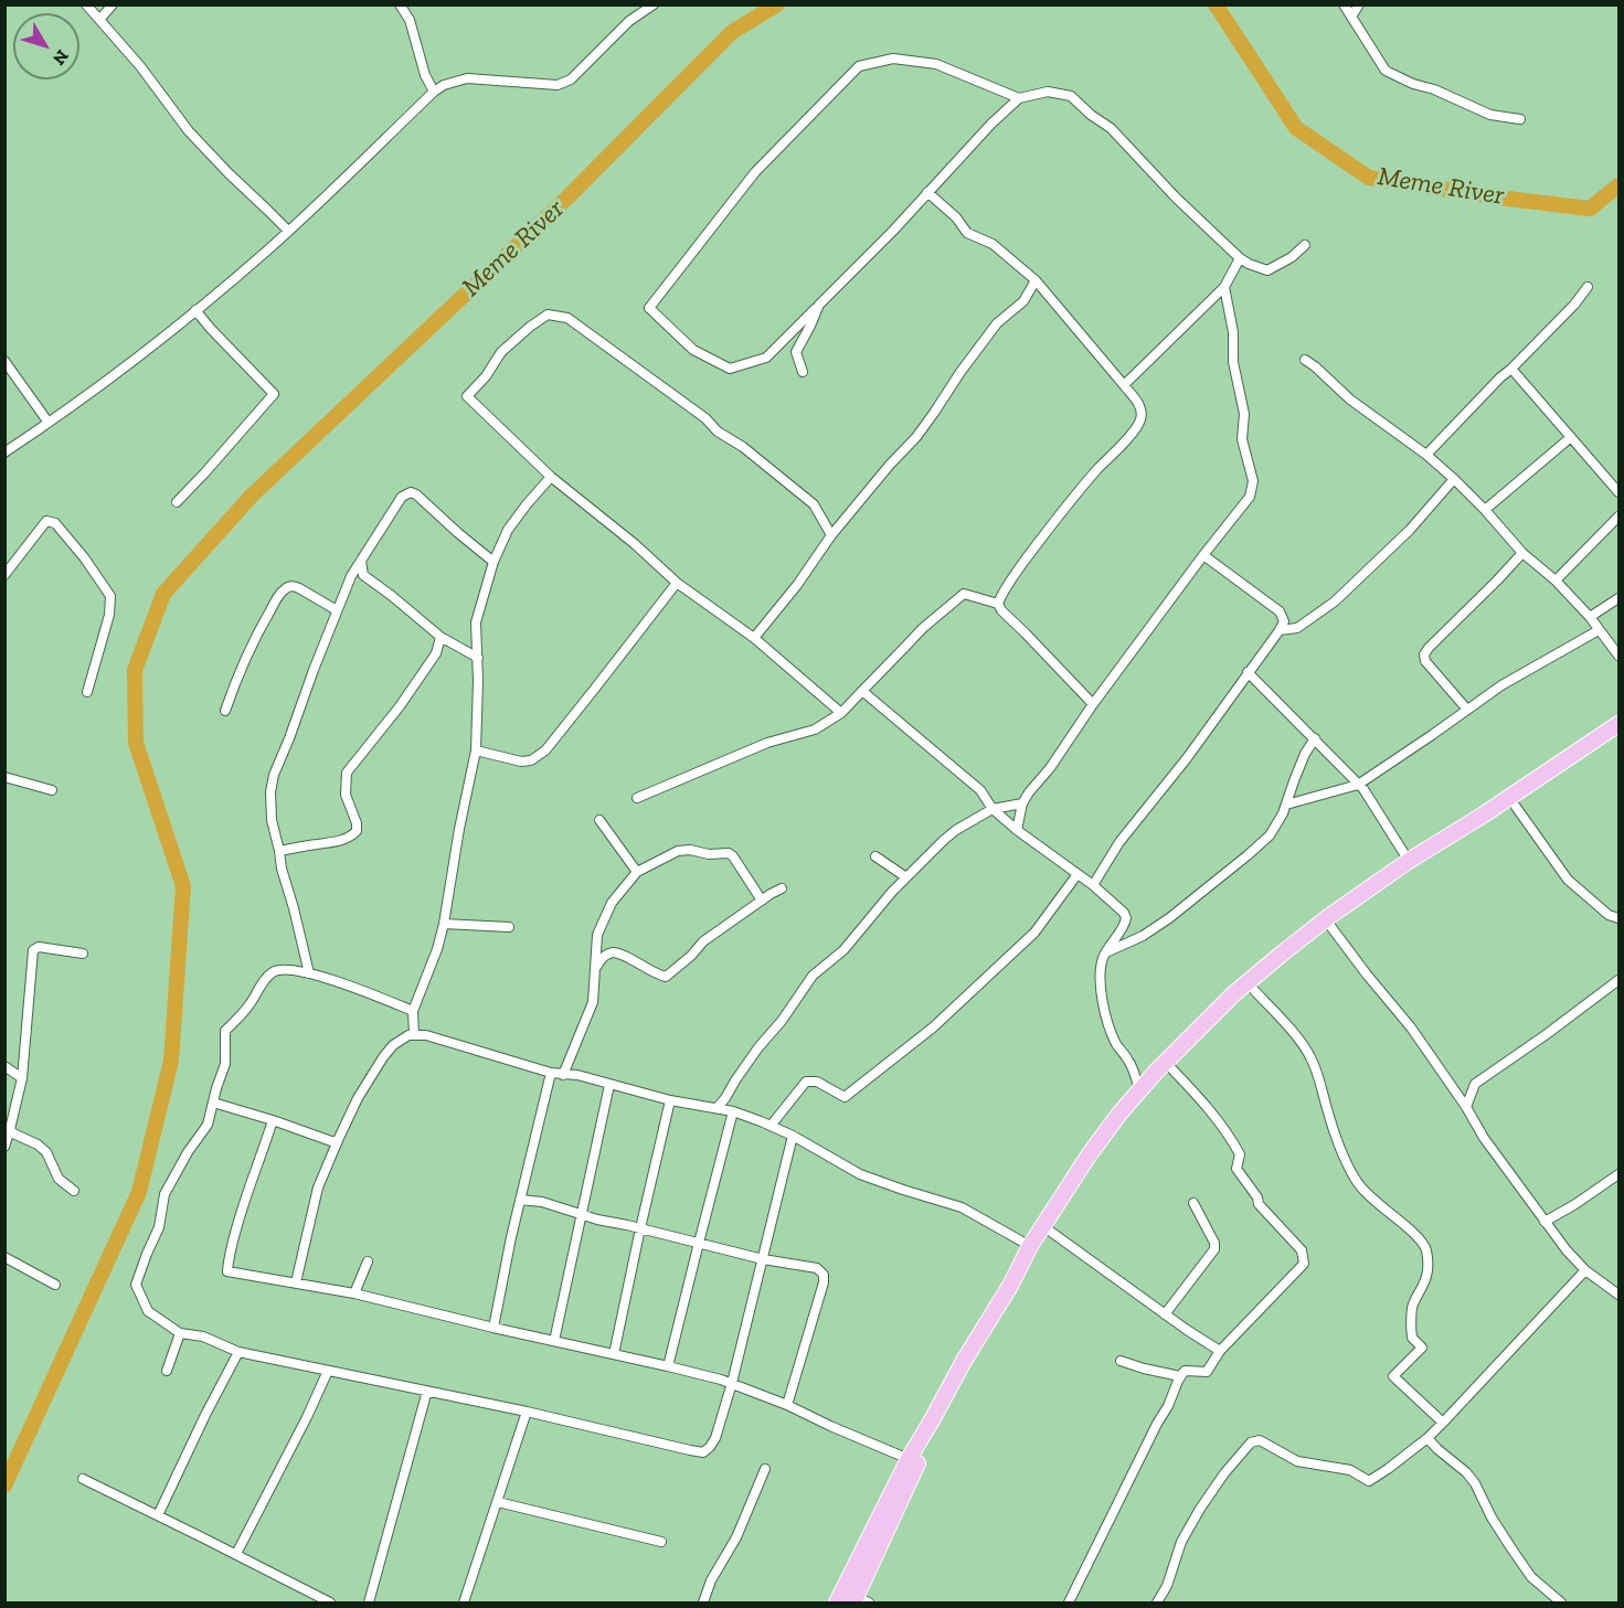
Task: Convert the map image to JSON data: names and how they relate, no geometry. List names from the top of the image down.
{
  "water": ["Meme River"],
  "north": "bottom right"
}
